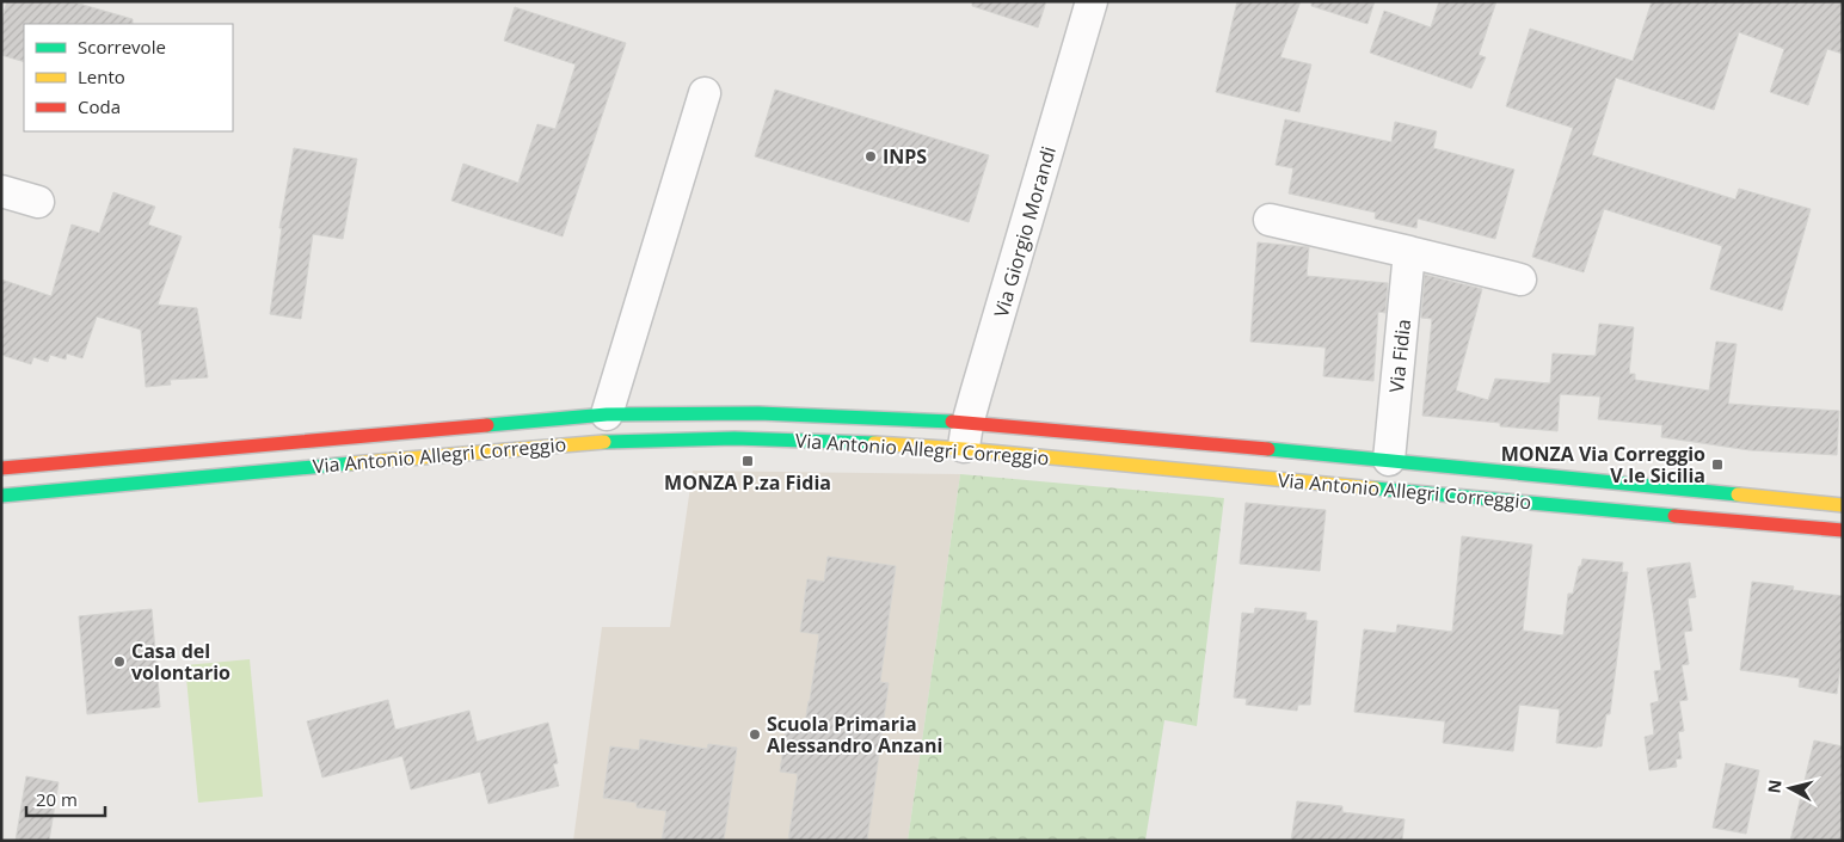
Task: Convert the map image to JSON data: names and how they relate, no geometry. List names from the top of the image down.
{
  "streets": {
    "street": ["Via Giorgio Morandi", "Via Fidia", "Via Antonio Allegri Correggio"]
  },
  "crossings": [
    ["Via Giorgio Morandi", "Via Antonio Allegri Correggio"],
    ["Via Fidia", "Via Antonio Allegri Correggio"]
  ],
  "places": {
    "other": ["INPS", "Casa del volontario", "Scuola Primaria Alessandro Anzani"],
    "transit": ["MONZA P.za Fidia", "MONZA Via Correggio V.le Sicilia"]
  },
  "legend": ["Scorrevole", "Lento", "Coda"],
  "scale_bar": "20 m",
  "north": "left"
}
